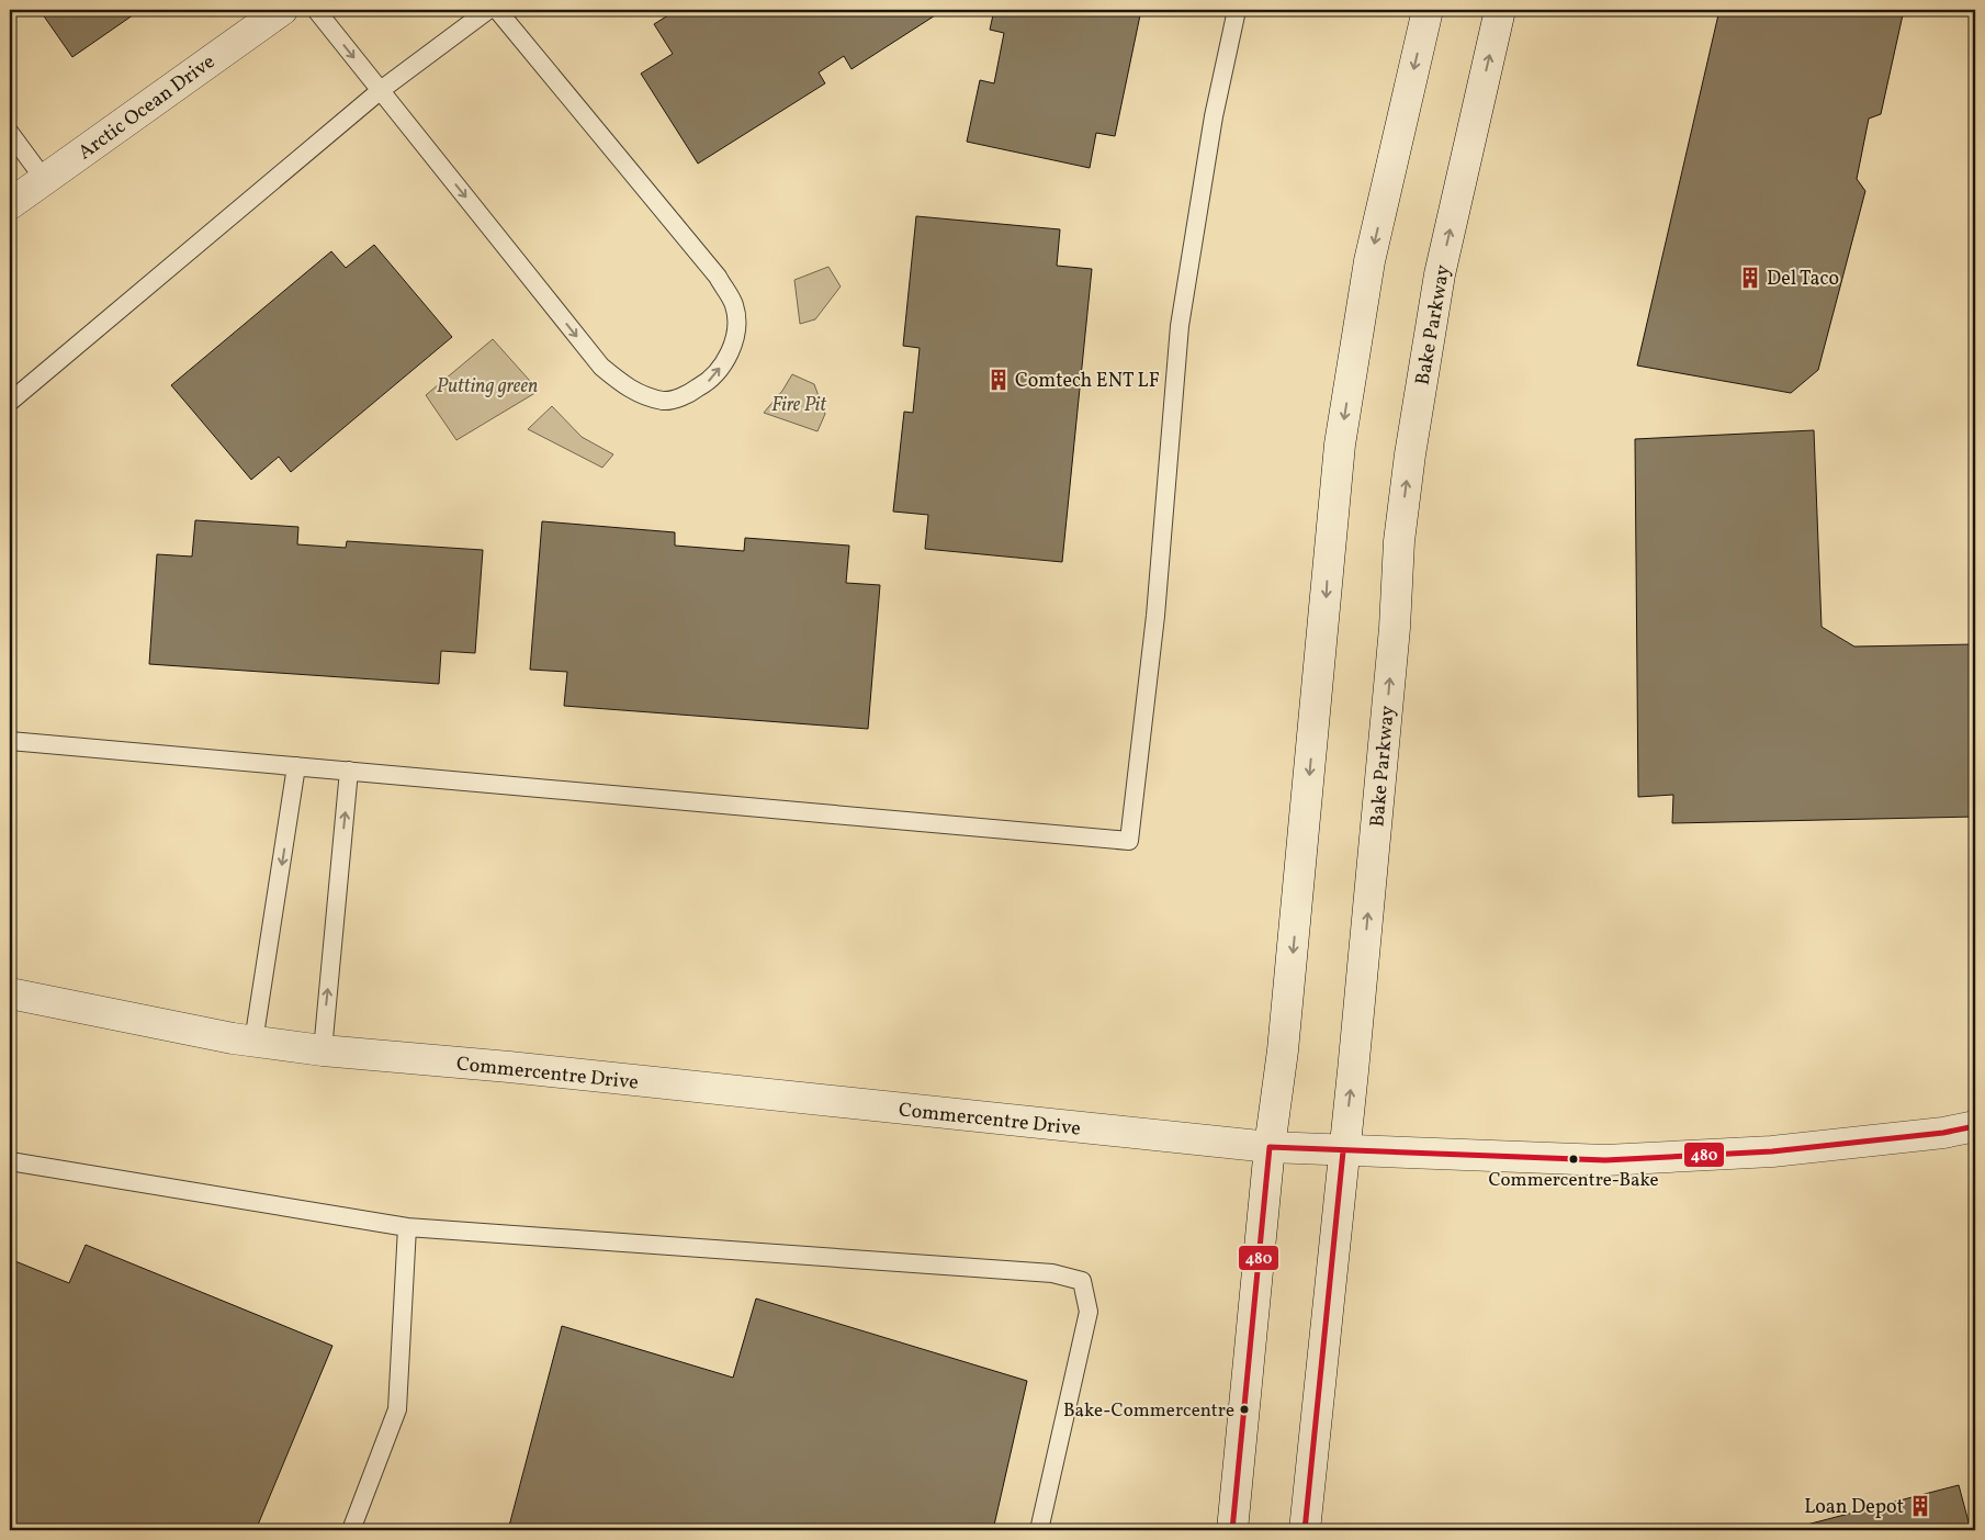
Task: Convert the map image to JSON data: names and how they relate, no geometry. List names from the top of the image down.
{
  "streets": {
    "main road": ["Arctic Ocean Drive", "Bake Parkway", "Commercentre Drive"]
  },
  "crossings": [
    ["Bake Parkway", "Commercentre Drive"]
  ],
  "parks": ["Putting green", "Fire Pit"],
  "places": {
    "building": ["Del Taco", "Comtech ENT LF", "Loan Depot"],
    "other": ["Commercentre-Bake", "Bake-Commercentre"]
  },
  "lines": ["transit line 480"]
}
